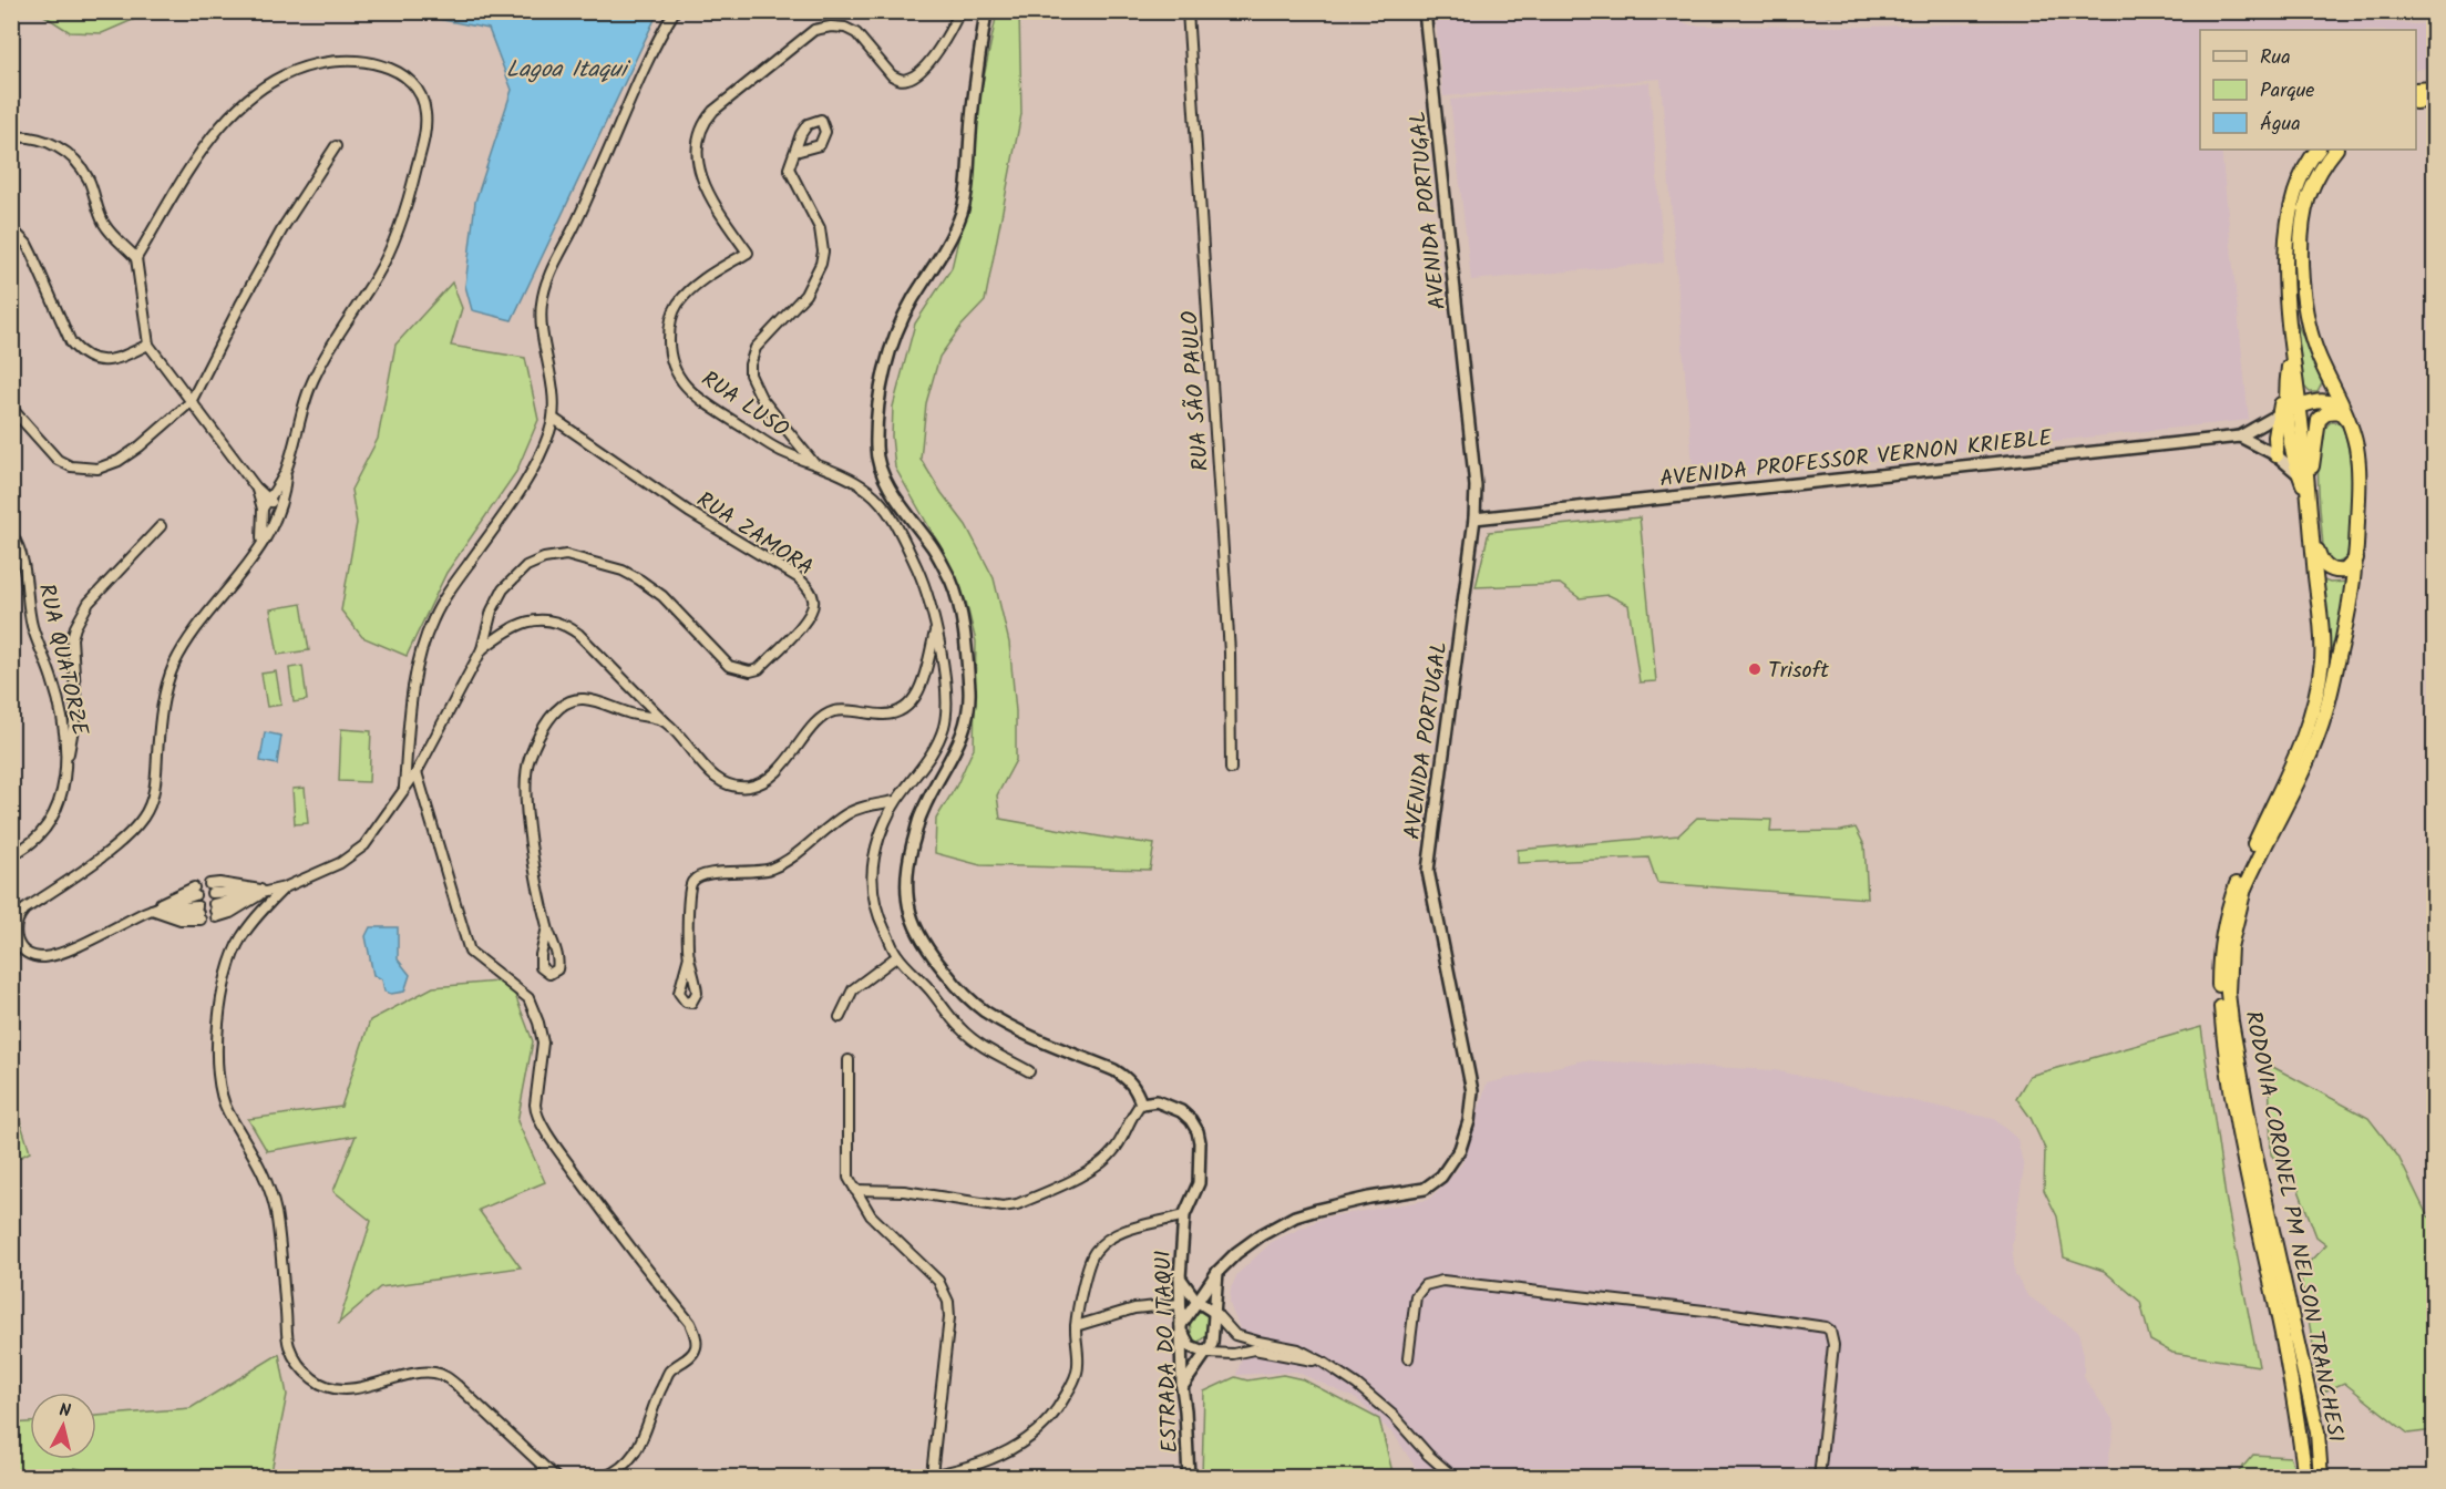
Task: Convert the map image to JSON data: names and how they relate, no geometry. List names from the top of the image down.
{
  "streets": {
    "highway": ["RODOVIA CORONEL PM NELSON TRANCHESI"],
    "street": [
      "AVENIDA PORTUGAL",
      "RUA SÃO PAULO",
      "RUA LUSO",
      "AVENIDA PROFESSOR VERNON KRIEBLE",
      "RUA ZAMORA",
      "RUA QUATORZE",
      "ESTRADA DO ITAQUI"
    ]
  },
  "crossings": [
    ["AVENIDA PORTUGAL", "AVENIDA PROFESSOR VERNON KRIEBLE"],
    ["AVENIDA PORTUGAL", "ESTRADA DO ITAQUI"]
  ],
  "water": ["Lagoa Itaqui"],
  "places": ["Trisoft"],
  "legend": ["Rua", "Parque", "Água"],
  "north": "top"
}
